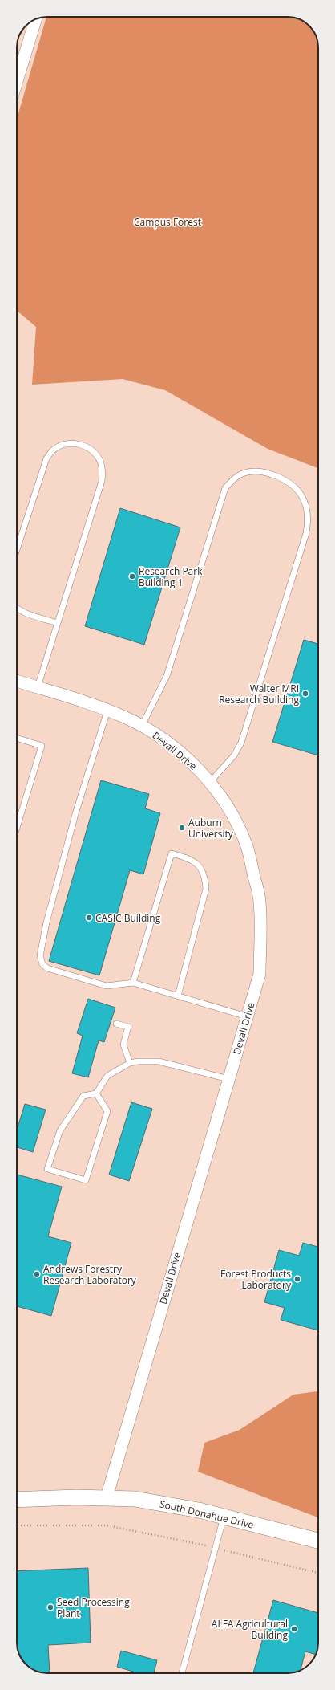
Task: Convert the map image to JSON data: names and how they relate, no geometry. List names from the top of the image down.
{
  "streets": {
    "street": ["Devall Drive", "South Donahue Drive"]
  },
  "crossings": [
    ["Devall Drive", "South Donahue Drive"]
  ],
  "parks": ["Campus Forest"],
  "places": [
    "Research Park Building 1",
    "Walter MRI Research Building",
    "Auburn University",
    "CASIC Building",
    "Andrews Forestry Research Laboratory",
    "Forest Products Laboratory",
    "Seed Processing Plant",
    "ALFA Agricultural Building"
  ]
}
